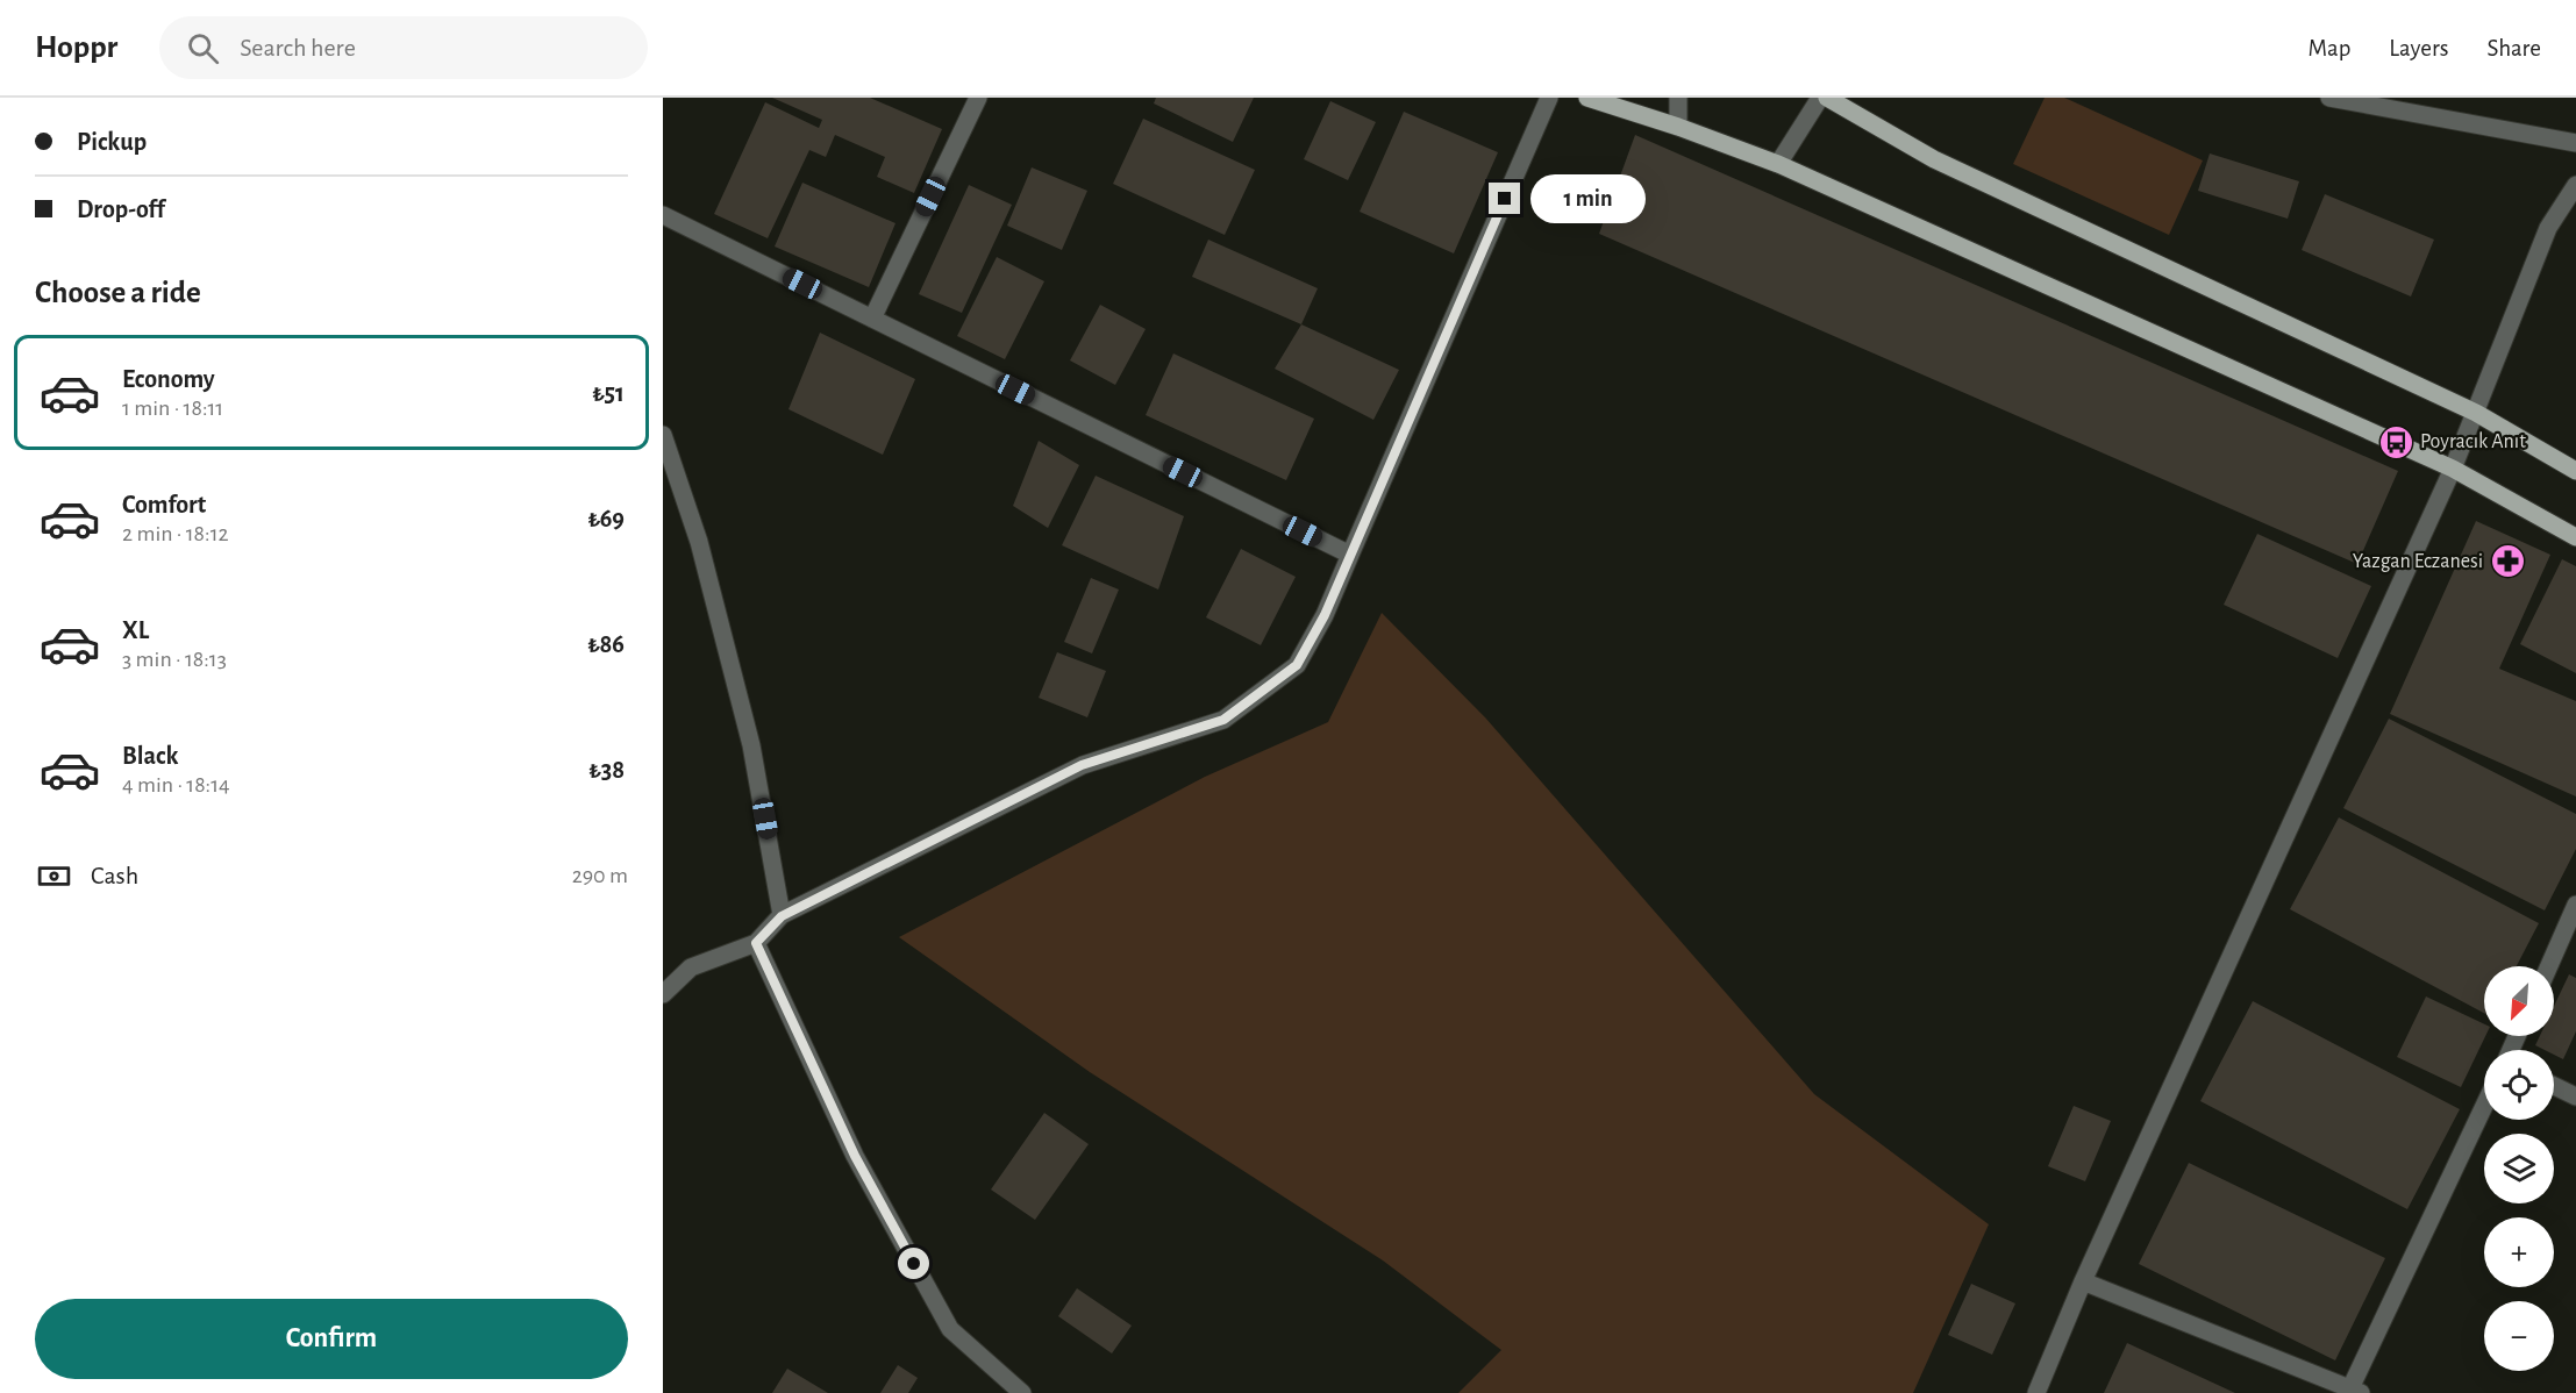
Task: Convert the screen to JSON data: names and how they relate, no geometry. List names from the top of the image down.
{
  "places": {
    "bus stop": ["Poyracık Anıt"],
    "pharmacy": ["Yazgan Eczanesi"]
  },
  "north": "bottom left",
  "page": {
    "header": "Hoppr",
    "search": "Search here",
    "nav": ["Map", "Layers", "Share"],
    "banner": ["Pickup", "Drop-off"],
    "bubble": "1 min",
    "heading": "Choose a ride",
    "list": [
      {
        "name": "Economy",
        "note": "1 min · 18:11",
        "value": "₺51"
      },
      {
        "name": "Comfort",
        "note": "2 min · 18:12",
        "value": "₺69"
      },
      {
        "name": "XL",
        "note": "3 min · 18:13",
        "value": "₺86"
      },
      {
        "name": "Black",
        "note": "4 min · 18:14",
        "value": "₺38"
      }
    ],
    "pay": ["Cash", "290 m"],
    "map_buttons": ["+", "−"],
    "buttons": "Confirm"
  }
}
